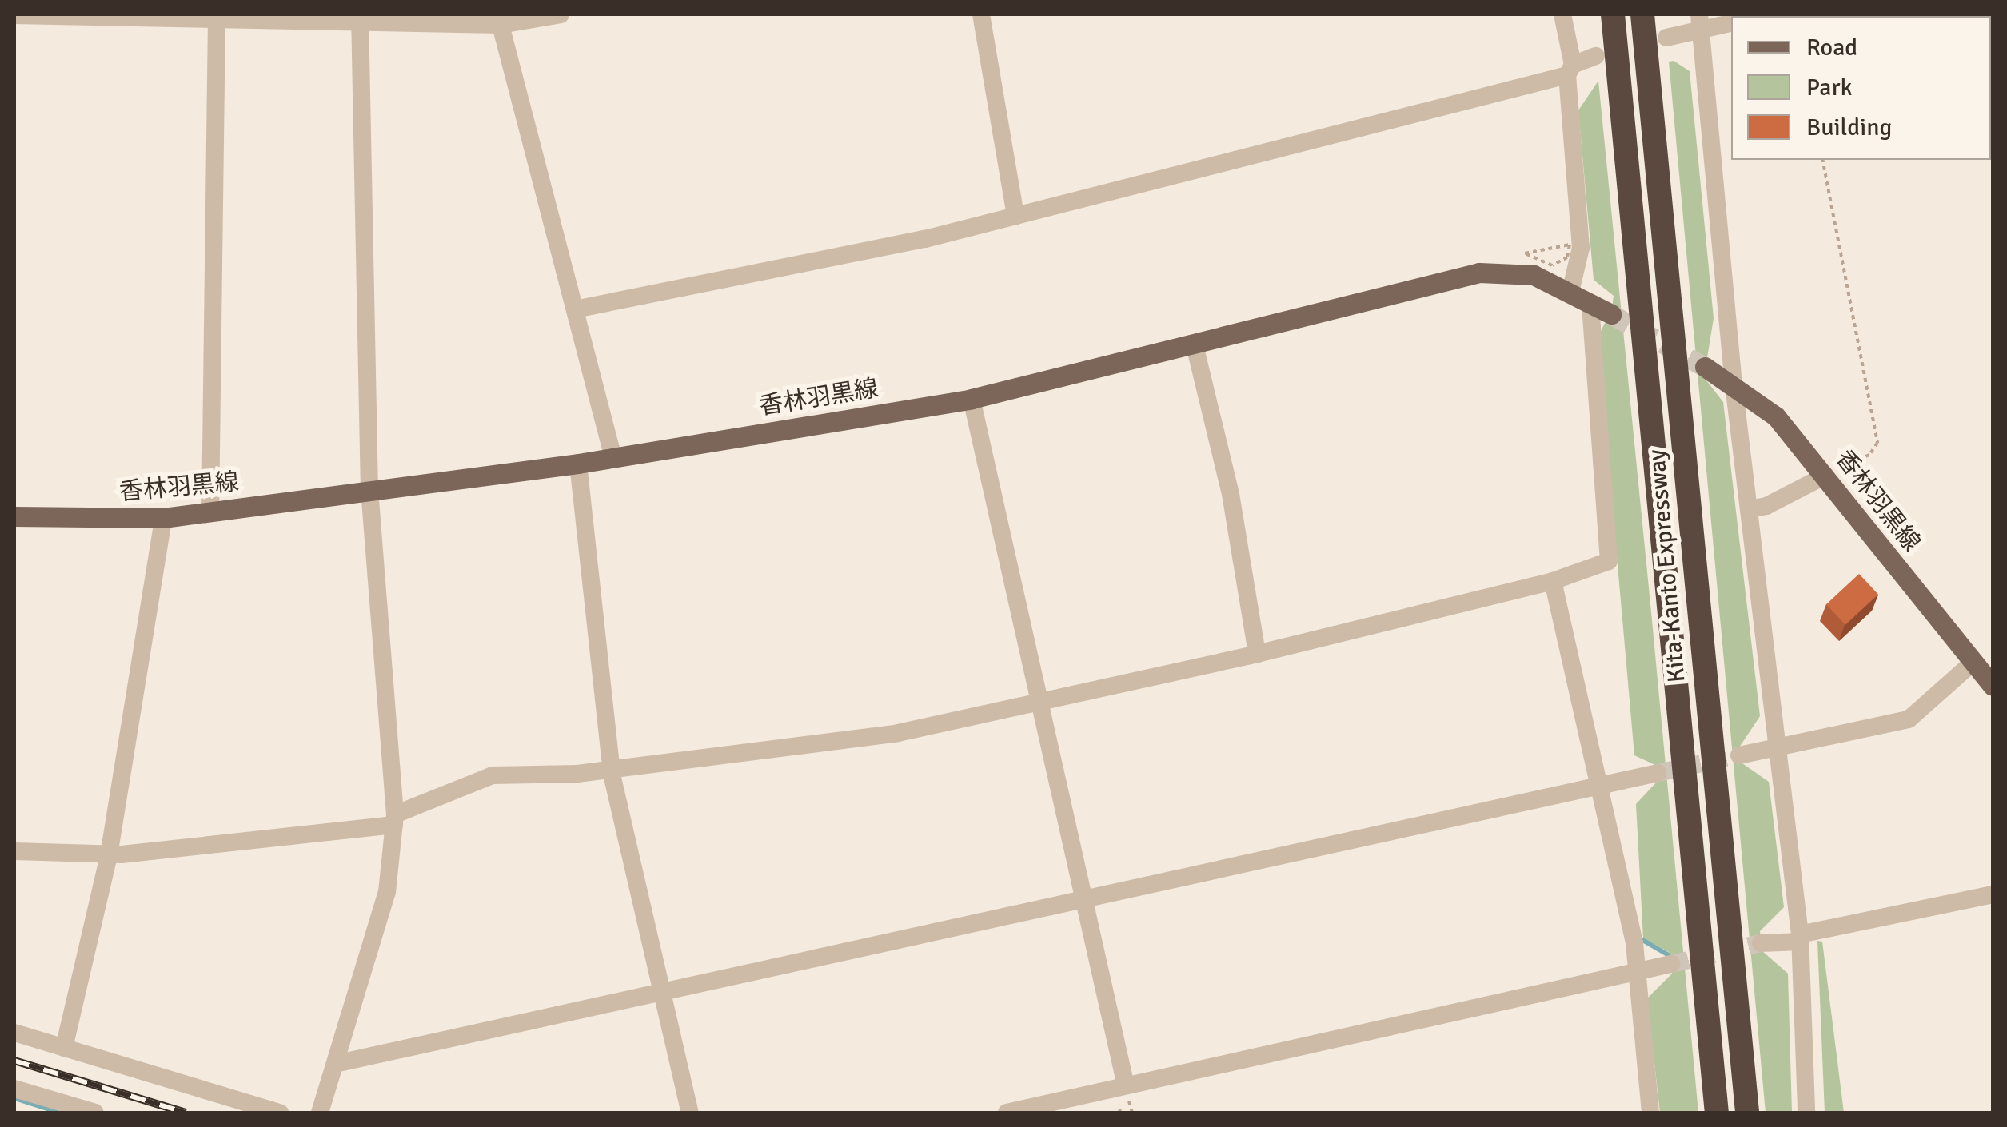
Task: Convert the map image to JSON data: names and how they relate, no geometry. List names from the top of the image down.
{
  "streets": {
    "highway": ["Kita-Kanto Expressway"],
    "main road": ["香林羽黒線"]
  },
  "legend": ["Road", "Park", "Building"]
}
